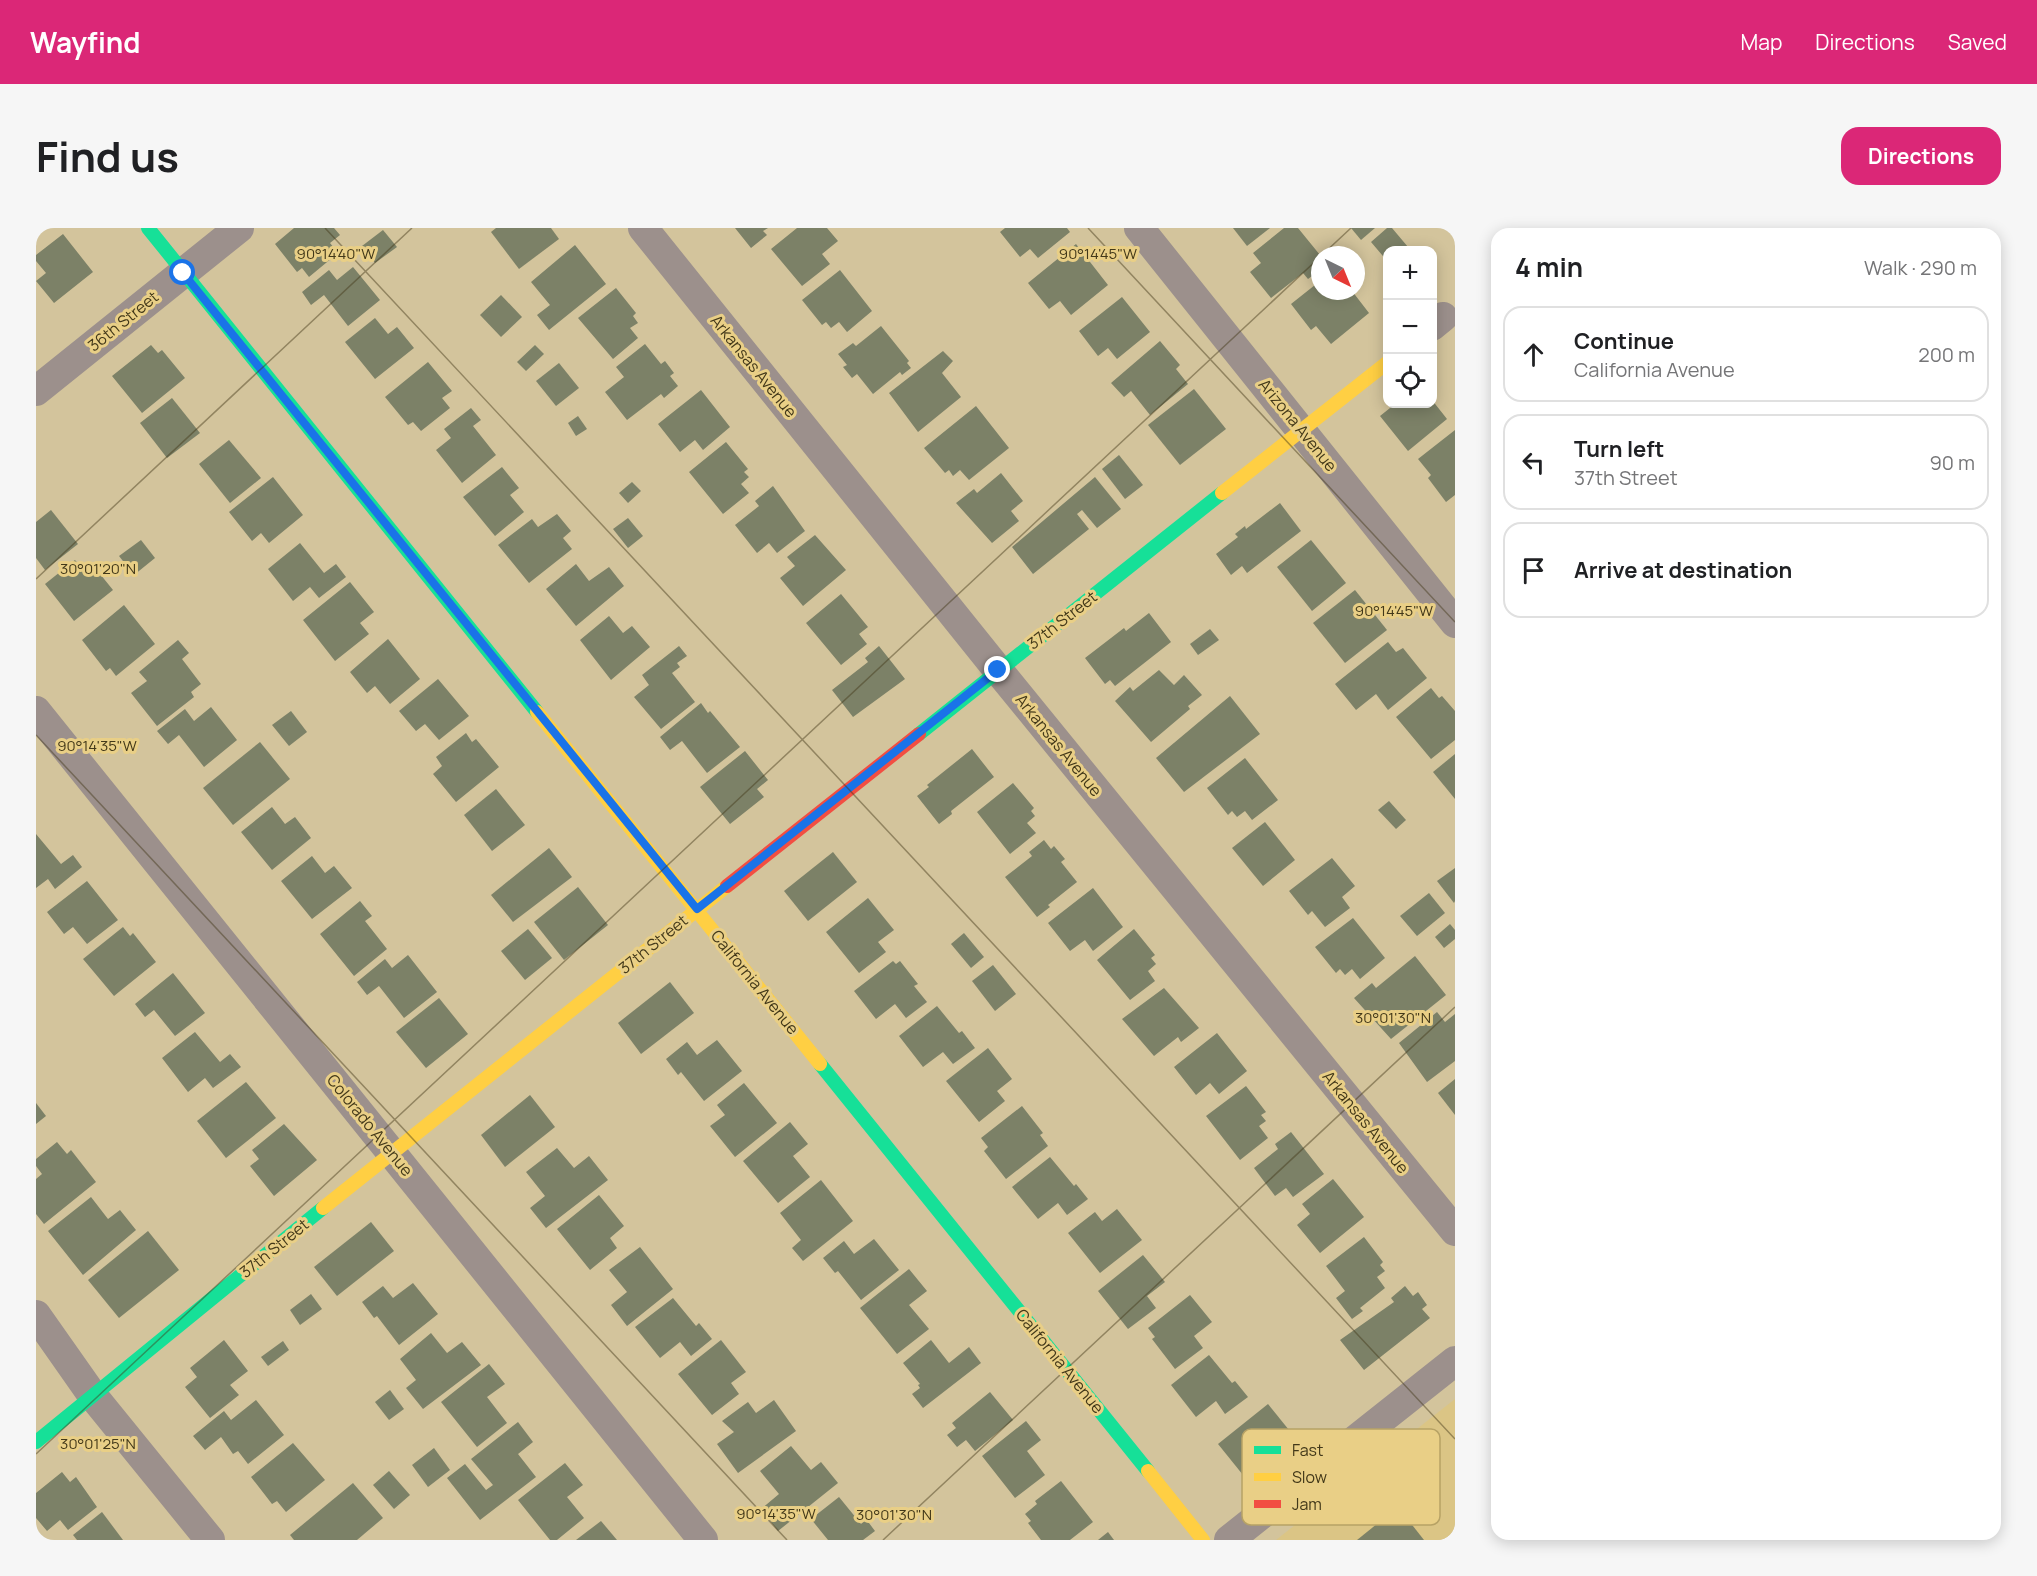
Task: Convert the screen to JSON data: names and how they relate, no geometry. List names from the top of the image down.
{
  "streets": {
    "street": [
      "36th Street",
      "Arkansas Avenue",
      "Arizona Avenue",
      "37th Street",
      "California Avenue",
      "Colorado Avenue"
    ]
  },
  "crossings": [
    ["36th Street", "California Avenue"],
    ["Arkansas Avenue", "37th Street"],
    ["Arizona Avenue", "37th Street"],
    ["37th Street", "California Avenue"],
    ["37th Street", "Colorado Avenue"]
  ],
  "legend": ["Fast", "Slow", "Jam"],
  "north": "bottom right",
  "page": {
    "header": "Wayfind",
    "nav": ["Map", "Directions", "Saved"],
    "title": "Find us",
    "buttons": "Directions",
    "heading": ["4 min", "Walk · 290 m"],
    "map_buttons": ["+", "−"],
    "list": [
      ["Continue", "California Avenue", "200 m"],
      ["Turn left", "37th Street", "90 m"],
      "Arrive at destination"
    ]
  },
  "coordinates": [
    "90°14'40\"W",
    "90°14'45\"W",
    "30°01'20\"N",
    "90°14'35\"W",
    "30°01'30\"N",
    "30°01'25\"N"
  ]
}
